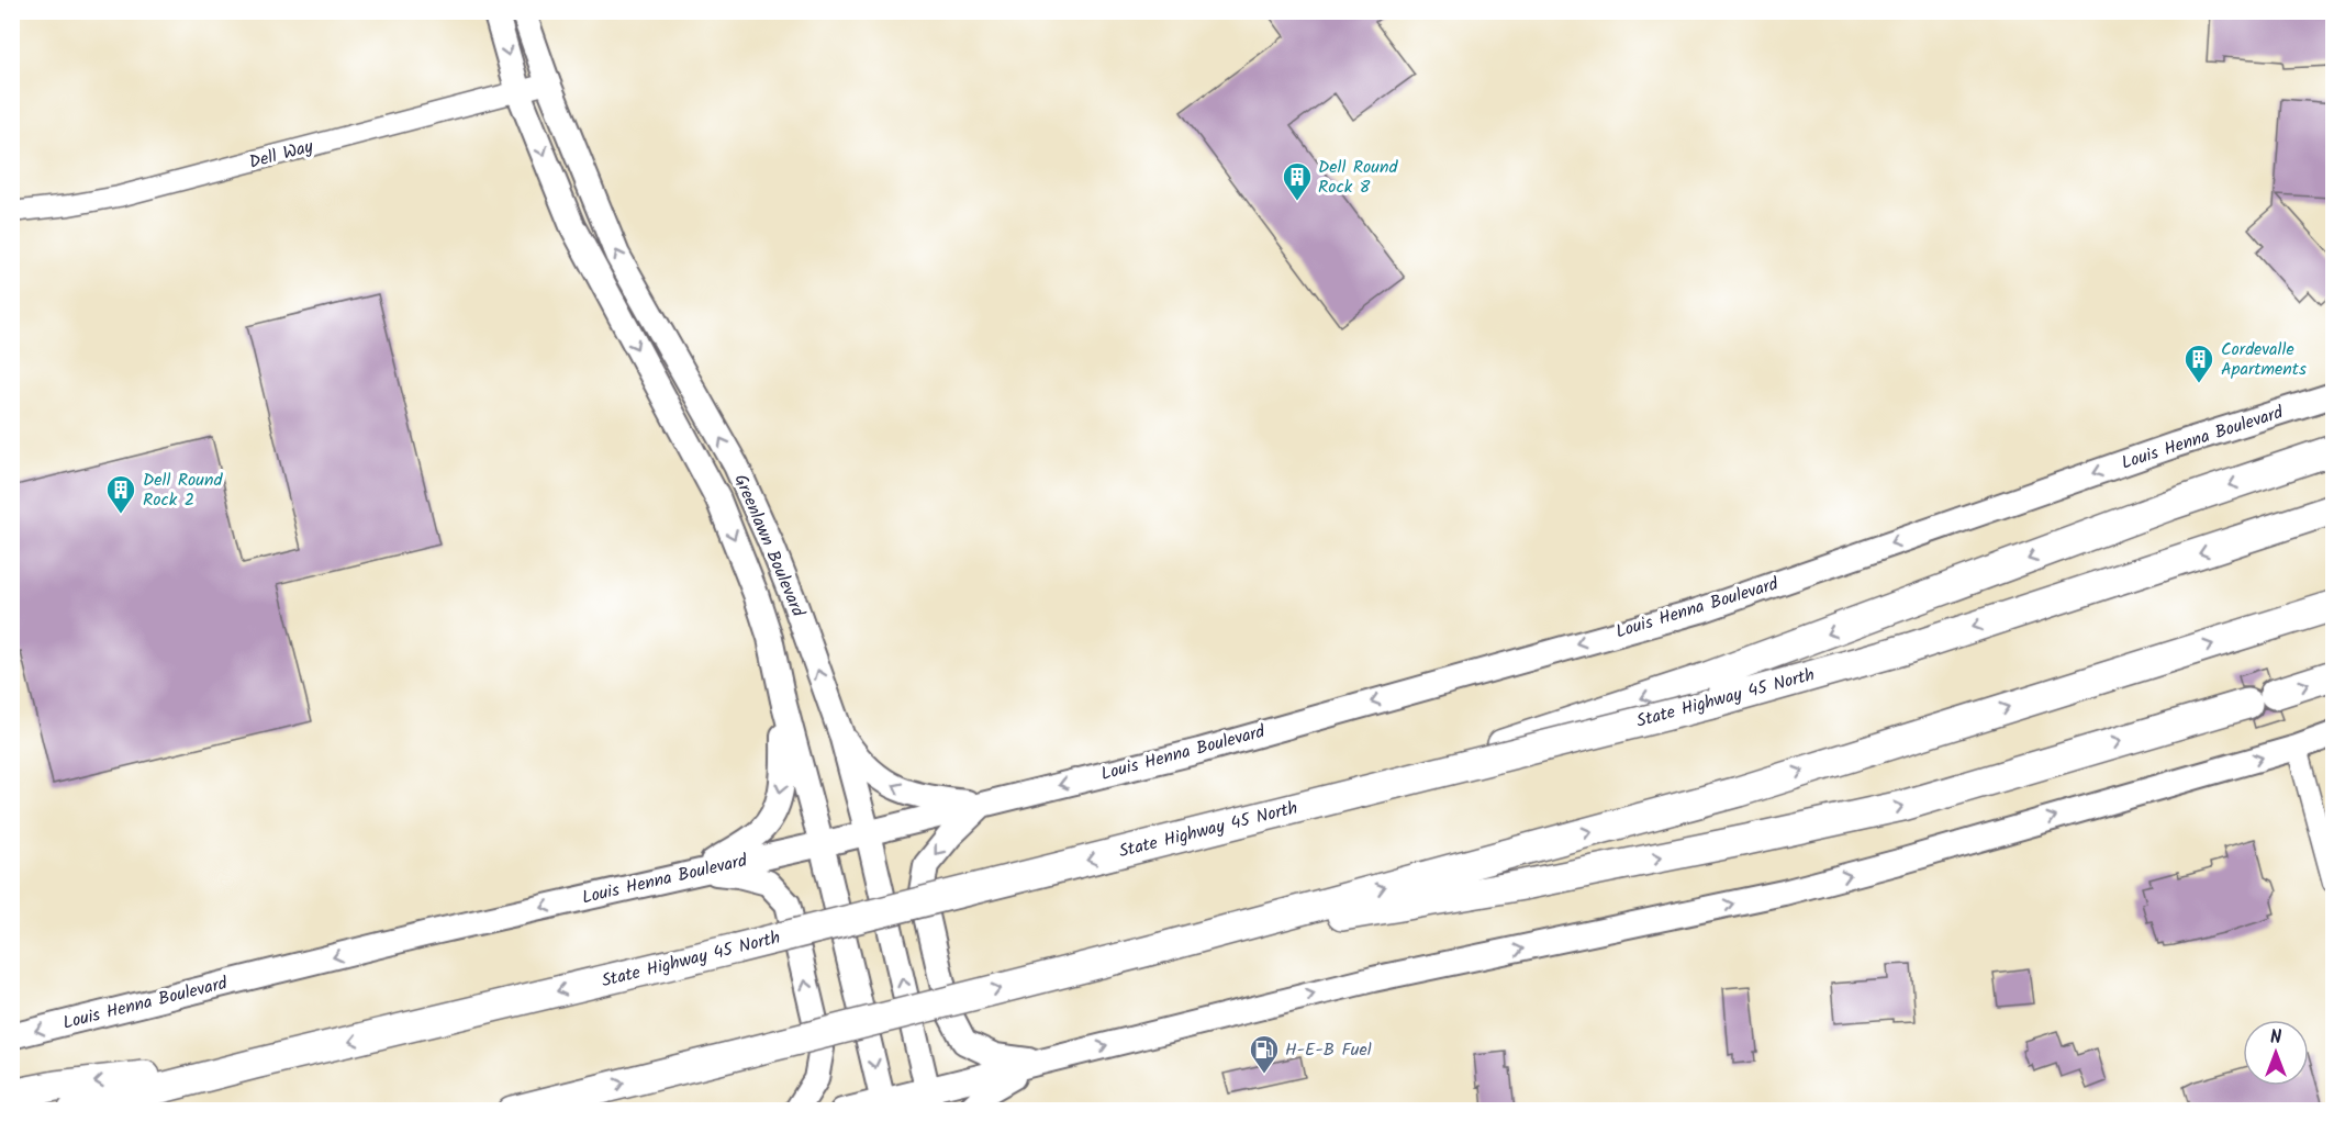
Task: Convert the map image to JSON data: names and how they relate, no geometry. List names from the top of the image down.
{
  "streets": {
    "highway": ["State Highway 45 North"],
    "main road": ["Louis Henna Boulevard", "Greenlawn Boulevard"],
    "street": ["Dell Way"]
  },
  "crossings": [
    ["Dell Way", "Greenlawn Boulevard"],
    ["Louis Henna Boulevard", "Greenlawn Boulevard"]
  ],
  "one_way": ["Louis Henna Boulevard"],
  "places": {
    "building": ["Dell Round Rock 8", "Cordevalle Apartments", "Dell Round Rock 2"],
    "fuel station": ["H-E-B Fuel"]
  },
  "north": "top"
}
